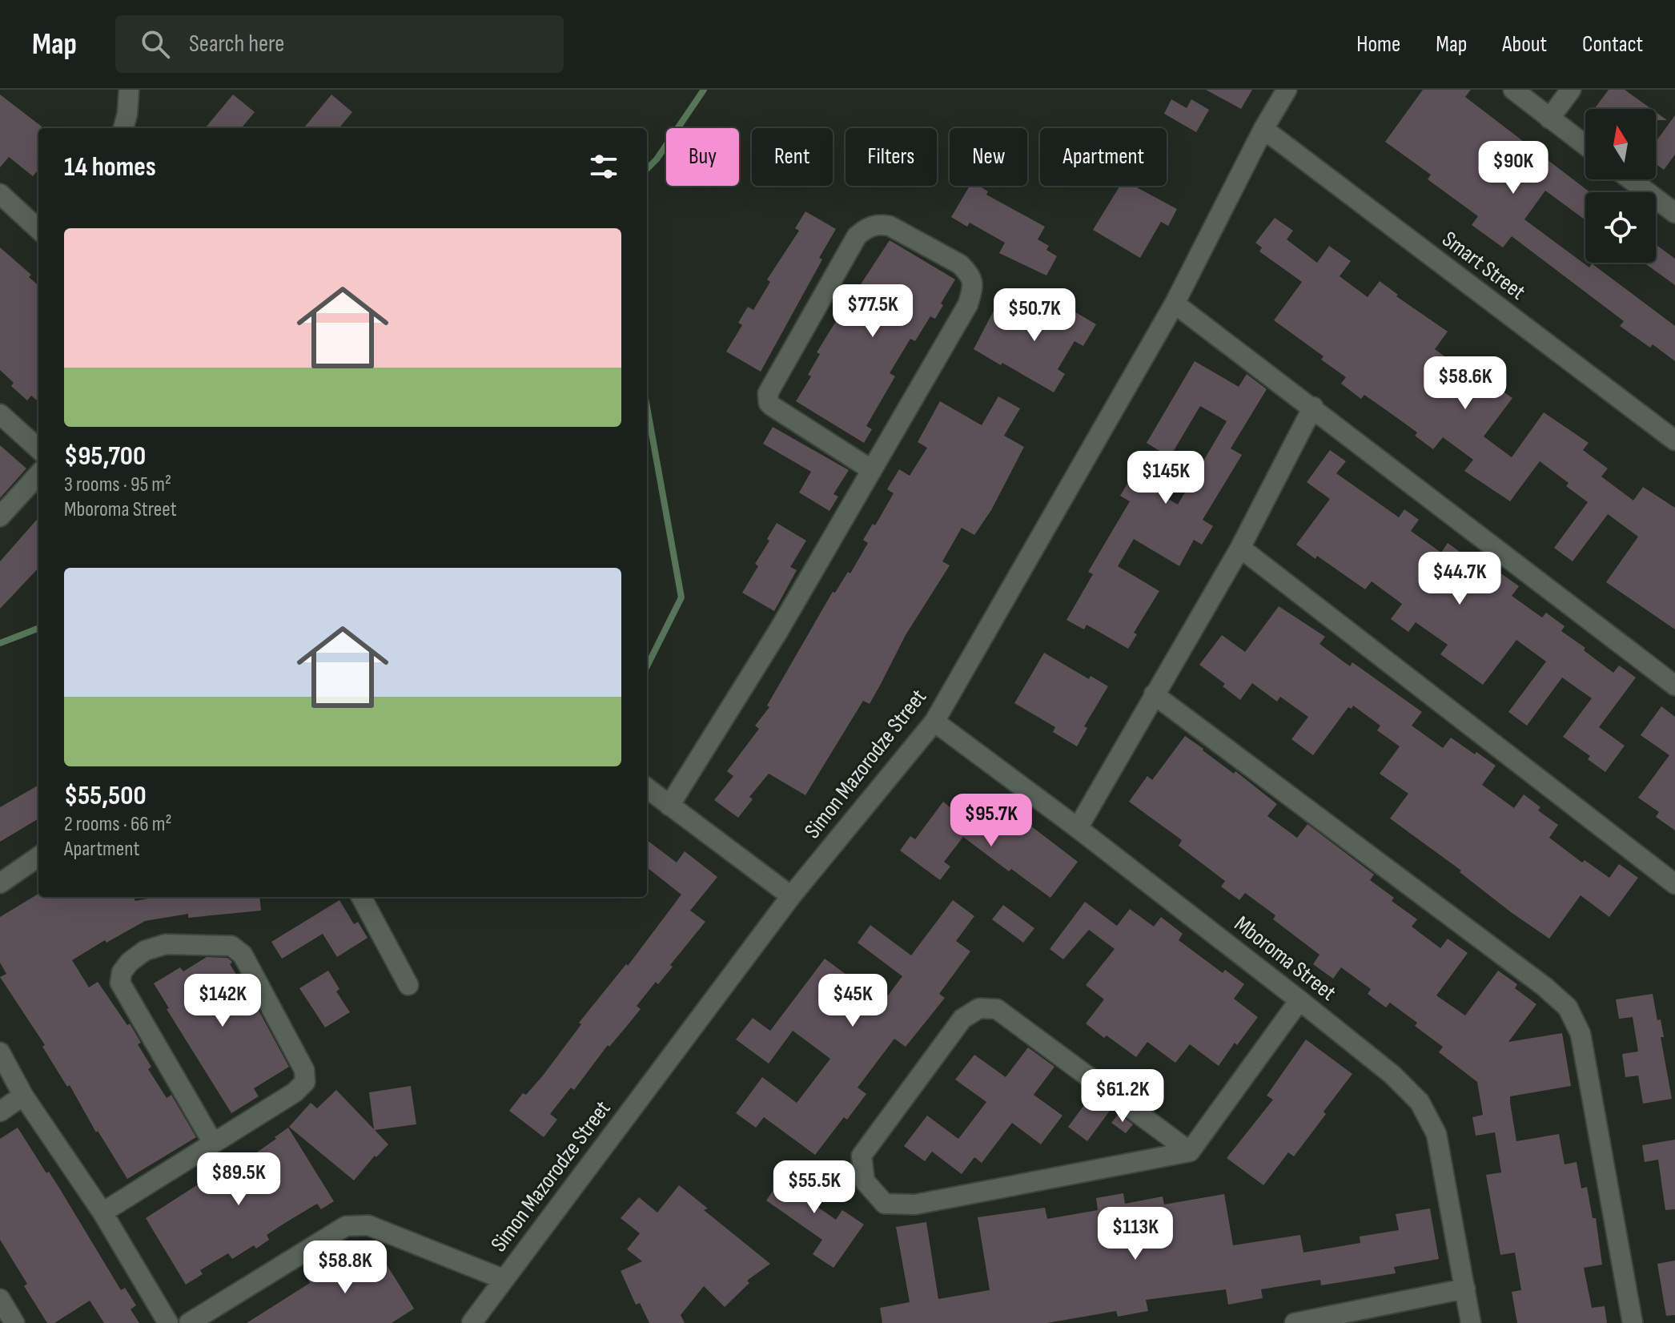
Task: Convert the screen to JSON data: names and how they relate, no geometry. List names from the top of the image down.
{
  "streets": {
    "street": ["Smart Street", "Simon Mazorodze Street", "Mboroma Street"]
  },
  "crossings": [
    ["Smart Street", "Simon Mazorodze Street"],
    ["Simon Mazorodze Street", "Mboroma Street"]
  ],
  "north": "top",
  "page": {
    "header": "Map",
    "search": "Search here",
    "nav": [
      "Home",
      "Map",
      "About",
      "Contact"
    ],
    "chip": [
      "Buy",
      "Rent",
      "Filters",
      "New",
      "Apartment"
    ],
    "heading": "14 homes",
    "price": [
      "$90K",
      "$77.5K",
      "$50.7K",
      "$58.6K",
      "$145K",
      "$44.7K",
      "$95.7K",
      "$142K",
      "$45K",
      "$61.2K",
      "$89.5K",
      "$55.5K",
      "$113K",
      "$58.8K"
    ],
    "list": [
      {
        "name": "$95,700",
        "note": "3 rooms · 95 m² · Mboroma Street"
      },
      {
        "name": "$55,500",
        "note": "2 rooms · 66 m² · Apartment"
      }
    ]
  }
}
